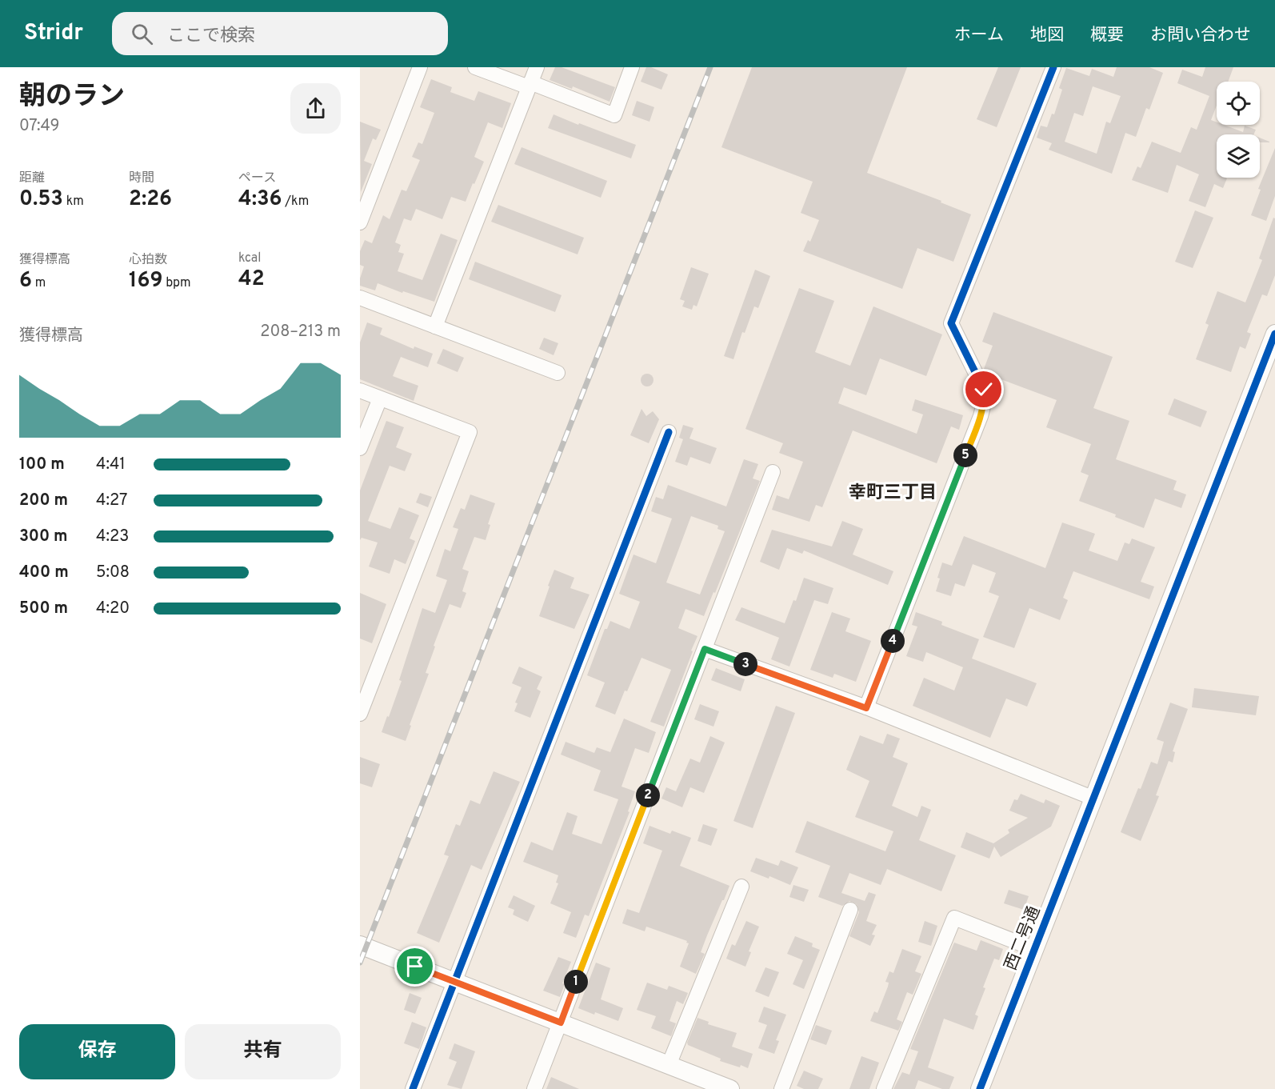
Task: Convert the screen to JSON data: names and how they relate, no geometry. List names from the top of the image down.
{
  "streets": {
    "street": ["西二号通"]
  },
  "districts": ["幸町三丁目"],
  "page": {
    "header": "Stridr",
    "search": "ここで検索",
    "nav": [
      "ホーム",
      "地図",
      "概要",
      "お問い合わせ"
    ],
    "heading": ["朝のラン", "07:49"],
    "stats": [
      ["距離", "0.53 km"],
      ["時間", "2:26"],
      ["ペース", "4:36 /km"],
      ["獲得標高", "6 m"],
      ["心拍数", "169 bpm"],
      ["kcal", "42"]
    ],
    "chart": ["獲得標高", "208–213 m"],
    "pins": [
      "5",
      "4",
      "3",
      "2",
      "1"
    ],
    "list": [
      {
        "name": "100 m",
        "note": "4:41"
      },
      {
        "name": "200 m",
        "note": "4:27"
      },
      {
        "name": "300 m",
        "note": "4:23"
      },
      {
        "name": "400 m",
        "note": "5:08"
      },
      {
        "name": "500 m",
        "note": "4:20"
      }
    ],
    "buttons": ["保存", "共有"]
  }
}
